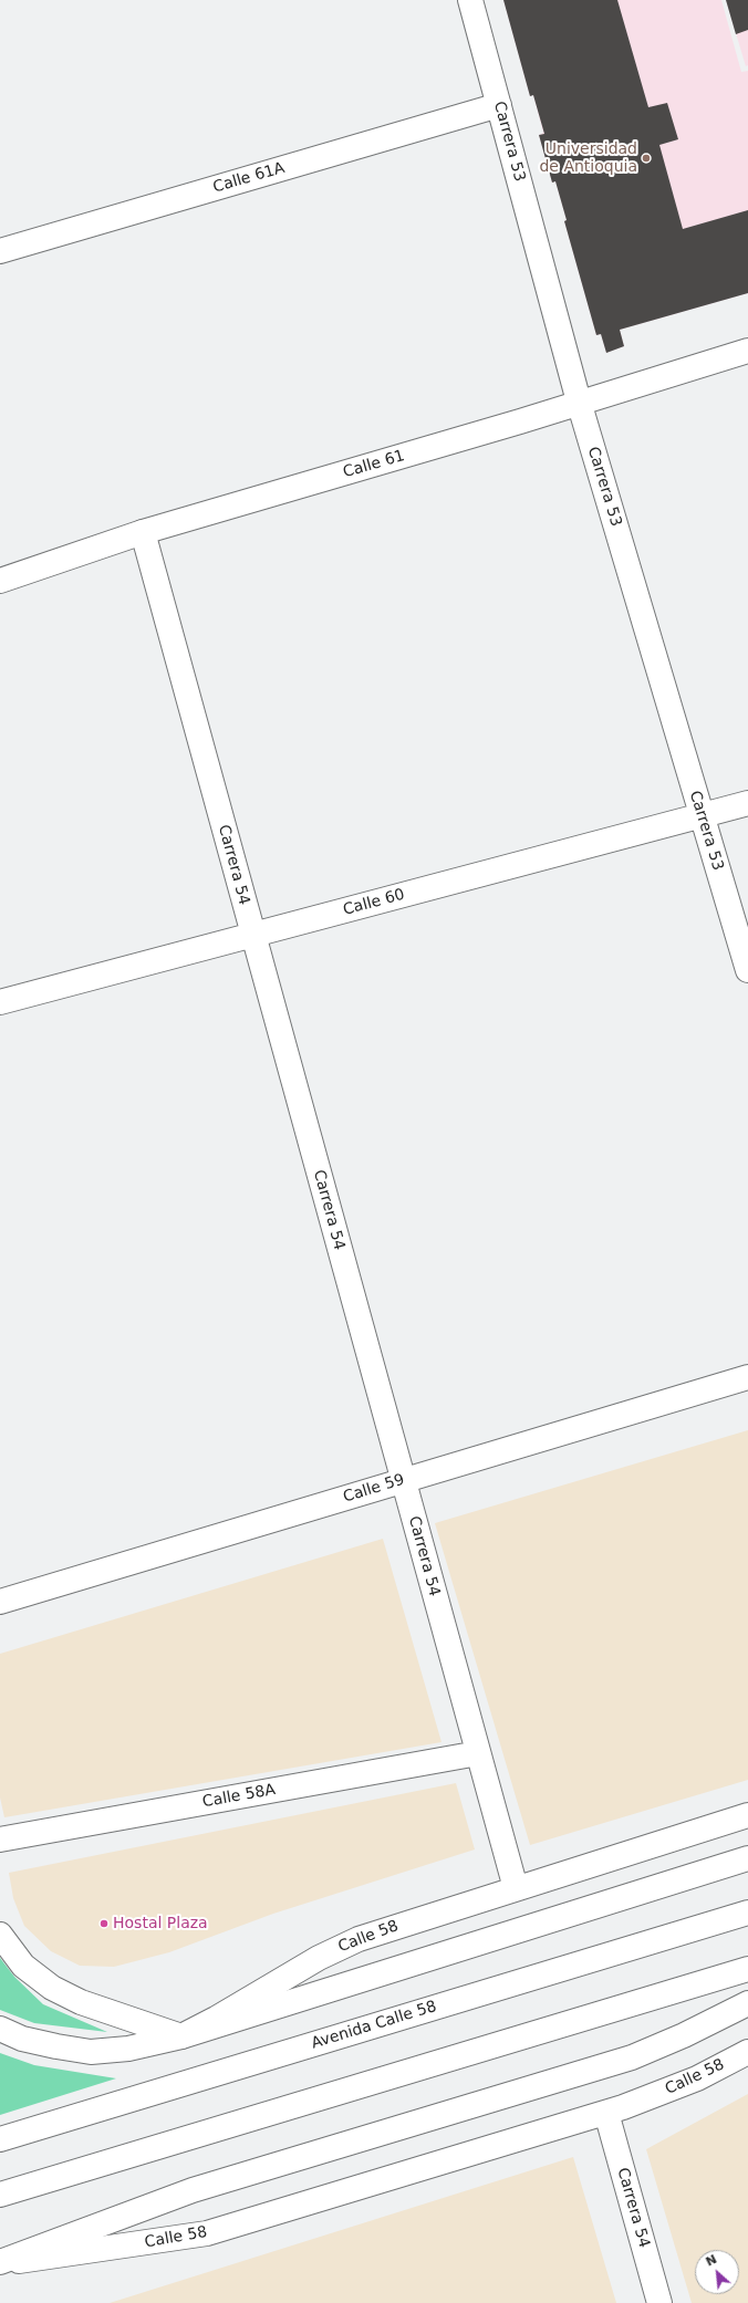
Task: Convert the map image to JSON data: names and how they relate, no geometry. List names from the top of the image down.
{
  "streets": {
    "street": [
      "Carrera 53",
      "Calle 61A",
      "Calle 61",
      "Carrera 54",
      "Calle 60",
      "Calle 59",
      "Calle 58A",
      "Calle 58",
      "Avenida Calle 58"
    ]
  },
  "crossings": [
    ["Carrera 53", "Calle 61A"],
    ["Carrera 53", "Calle 61"],
    ["Carrera 53", "Calle 60"],
    ["Calle 61", "Carrera 54"],
    ["Carrera 54", "Calle 60"],
    ["Carrera 54", "Calle 59"],
    ["Carrera 54", "Calle 58A"],
    ["Carrera 54", "Calle 58"]
  ],
  "places": ["Universidad de Antioquia", "Hostal Plaza"],
  "north": "top left"
}
